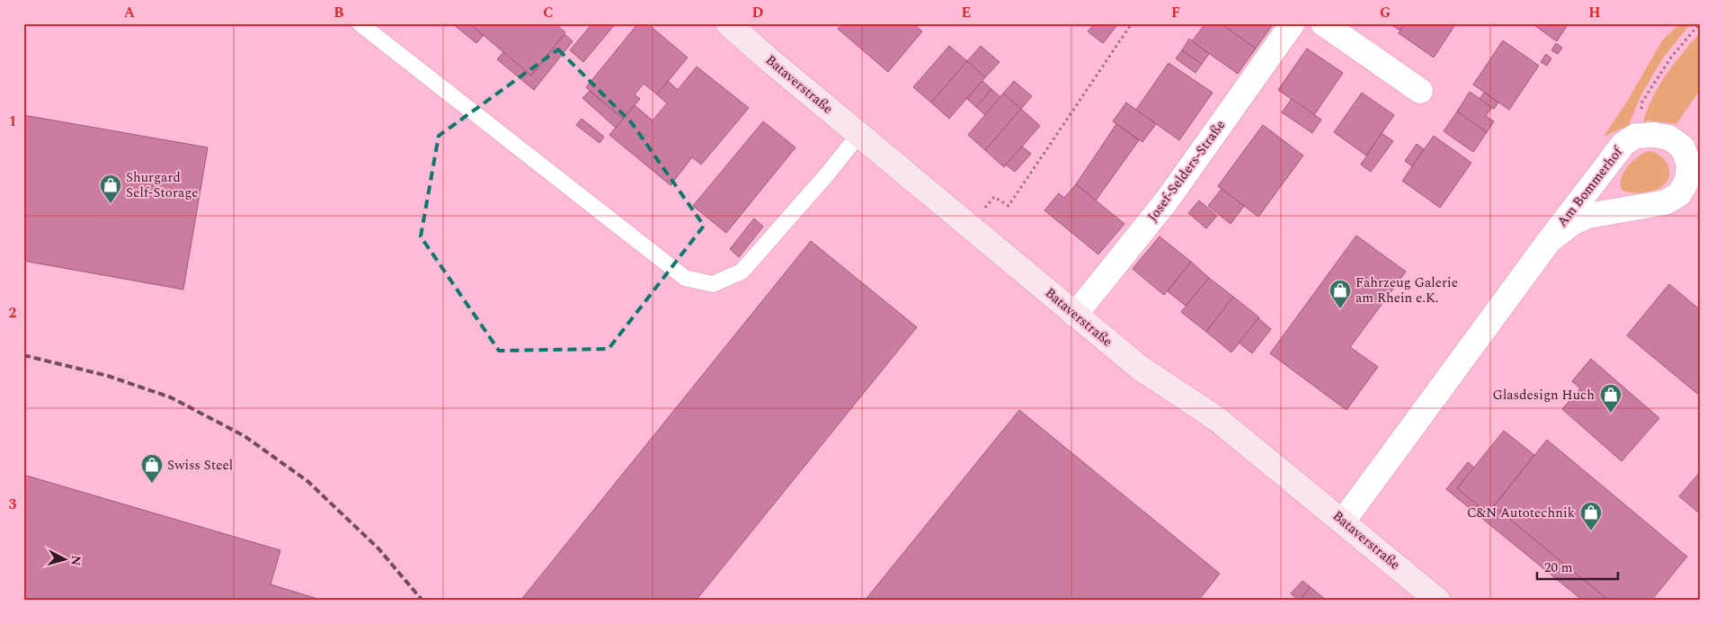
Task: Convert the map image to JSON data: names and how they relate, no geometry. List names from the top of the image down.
{
  "streets": {
    "street": ["Bataverstraße", "Josef-Selders-Straße", "Am Bommerhof"]
  },
  "crossings": [
    ["Bataverstraße", "Josef-Selders-Straße"],
    ["Bataverstraße", "Am Bommerhof"]
  ],
  "places": {
    "shop": [
      "Shurgard Self-Storage",
      "Fahrzeug Galerie am Rhein e.K.",
      "Glasdesign Huch",
      "Swiss Steel",
      "C&N Autotechnik"
    ]
  },
  "scale_bar": "20 m",
  "north": "right",
  "grid": {
    "columns": [
      "A",
      "B",
      "C",
      "D",
      "E",
      "F",
      "G",
      "H"
    ],
    "rows": ["1", "2", "3"]
  }
}
